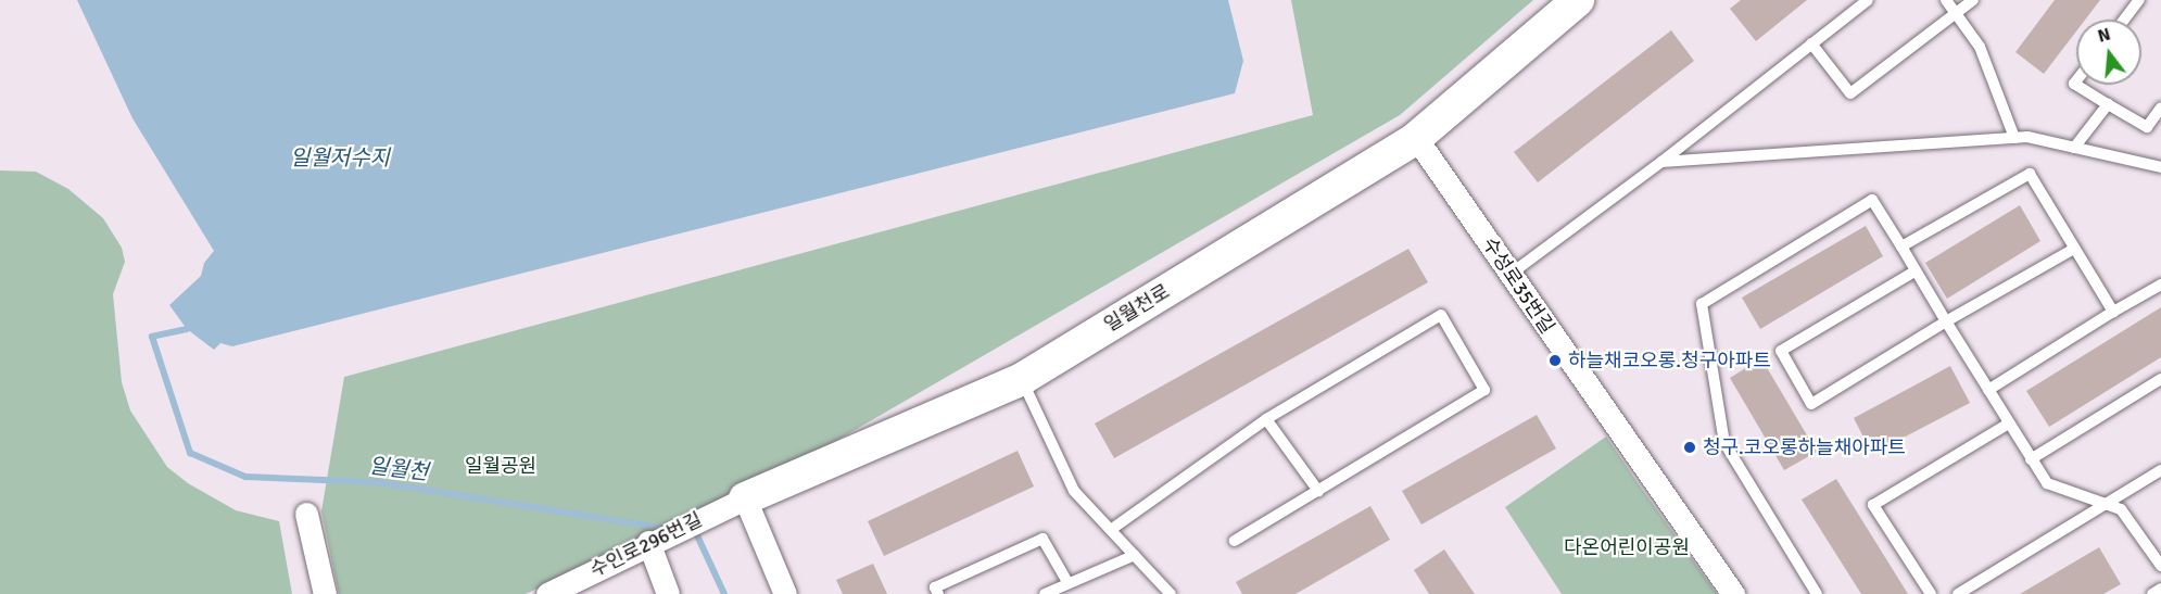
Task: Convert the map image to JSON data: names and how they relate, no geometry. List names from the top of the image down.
{
  "streets": {
    "street": ["수성로35번길", "일월천로", "수인로296번길"]
  },
  "crossings": [
    ["수성로35번길", "일월천로"],
    ["일월천로", "수인로296번길"]
  ],
  "water": ["일월저수지", "일월천"],
  "parks": ["일월공원", "다온어린이공원"],
  "places": ["하늘채코오롱.청구아파트", "청구.코오롱하늘채아파트"],
  "north": "top"
}
